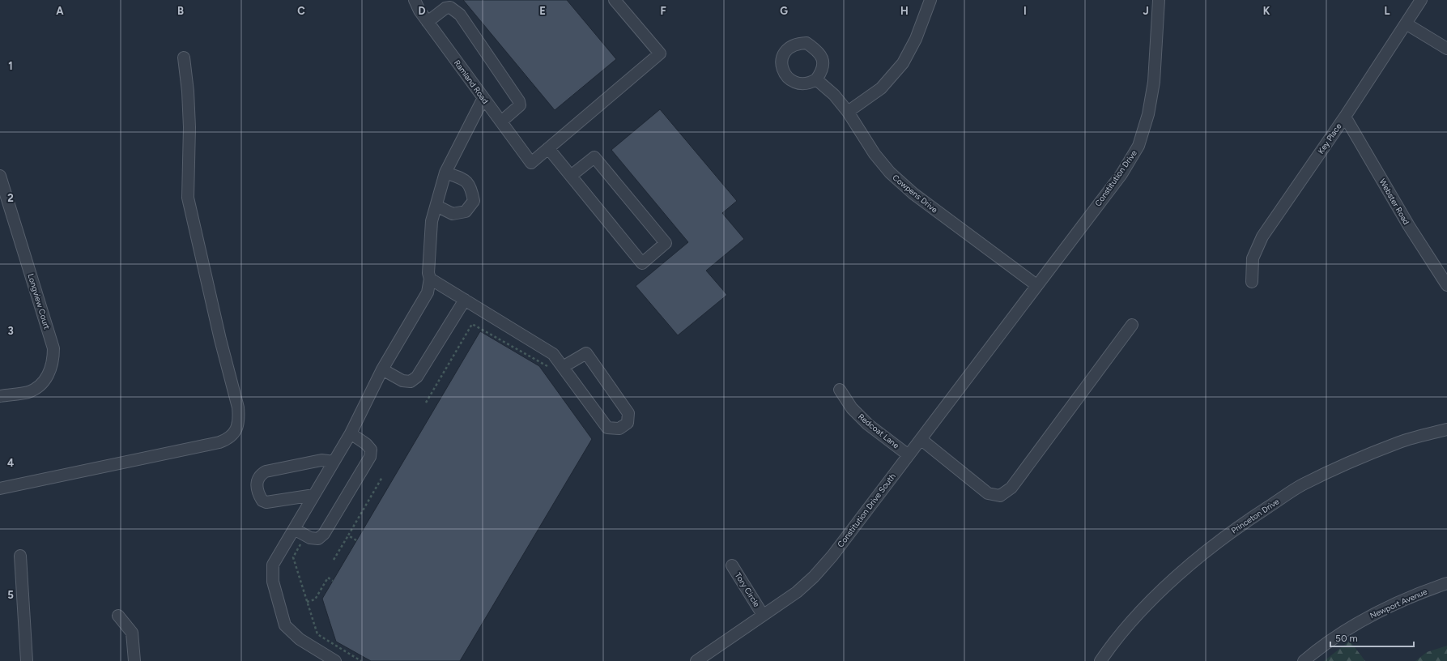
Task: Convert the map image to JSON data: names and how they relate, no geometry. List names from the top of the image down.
{
  "streets": {
    "street": [
      "Ramland Road",
      "Key Place",
      "Constitution Drive",
      "Cowpens Drive",
      "Webster Road",
      "Longview Court",
      "Redcoat Lane",
      "Constitution Drive South",
      "Princeton Drive",
      "Tory Circle",
      "Newport Avenue"
    ]
  },
  "crossings": [
    ["Key Place", "Webster Road"],
    ["Constitution Drive", "Cowpens Drive"],
    ["Constitution Drive", "Constitution Drive South"],
    ["Redcoat Lane", "Constitution Drive South"],
    ["Constitution Drive South", "Tory Circle"]
  ],
  "scale_bar": "50 m",
  "grid": {
    "columns": [
      "A",
      "B",
      "C",
      "D",
      "E",
      "F",
      "G",
      "H",
      "I",
      "J",
      "K",
      "L"
    ],
    "rows": [
      "1",
      "2",
      "3",
      "4",
      "5"
    ]
  }
}
